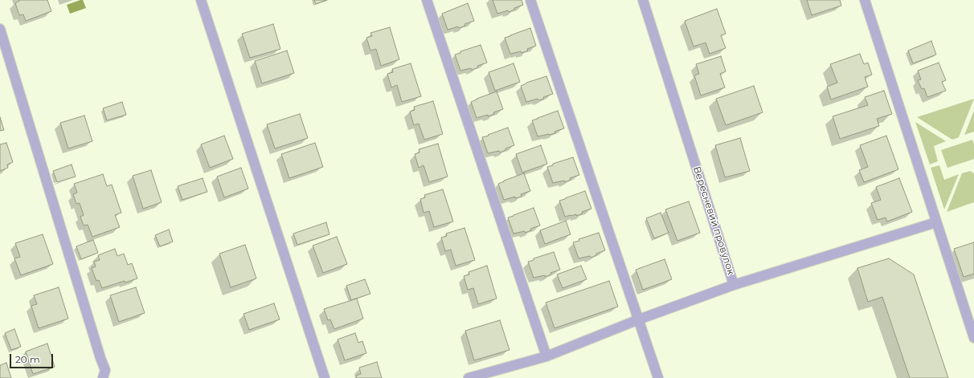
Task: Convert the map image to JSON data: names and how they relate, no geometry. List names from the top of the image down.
{
  "streets": {
    "street": ["Вересневий провулок"]
  },
  "scale_bar": "20 m"
}
